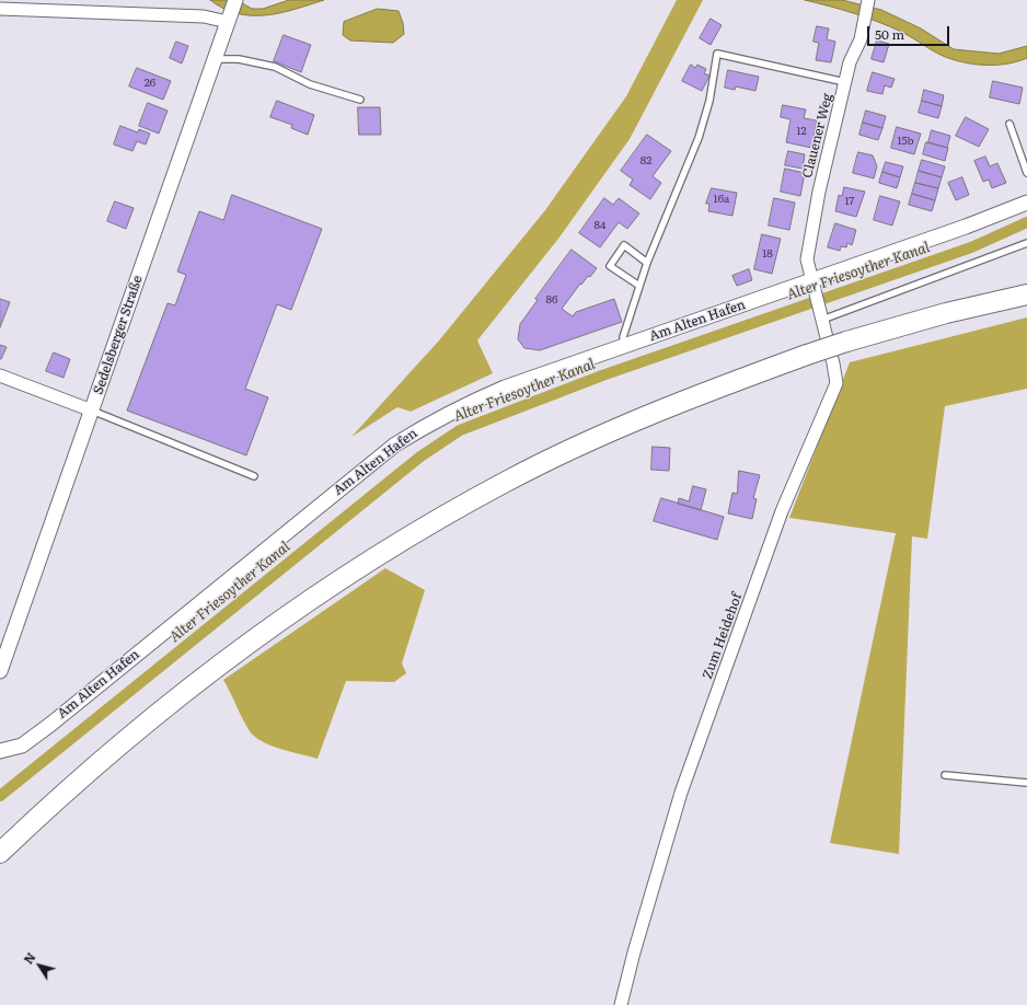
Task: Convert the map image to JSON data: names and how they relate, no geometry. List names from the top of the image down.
{
  "streets": {
    "street": [
      "Clauener Weg",
      "Am Alten Hafen",
      "Sedelsberger Straße",
      "Zum Heidehof"
    ]
  },
  "crossings": [
    ["Clauener Weg", "Am Alten Hafen"],
    ["Clauener Weg", "Zum Heidehof"],
    ["Am Alten Hafen", "Zum Heidehof"]
  ],
  "water": ["Alter Friesoyther Kanal"],
  "house_numbers": [
    "26",
    "12",
    "15b",
    "82",
    "16a",
    "17",
    "84",
    "18",
    "86"
  ],
  "scale_bar": "50 m",
  "north": "top left"
}
